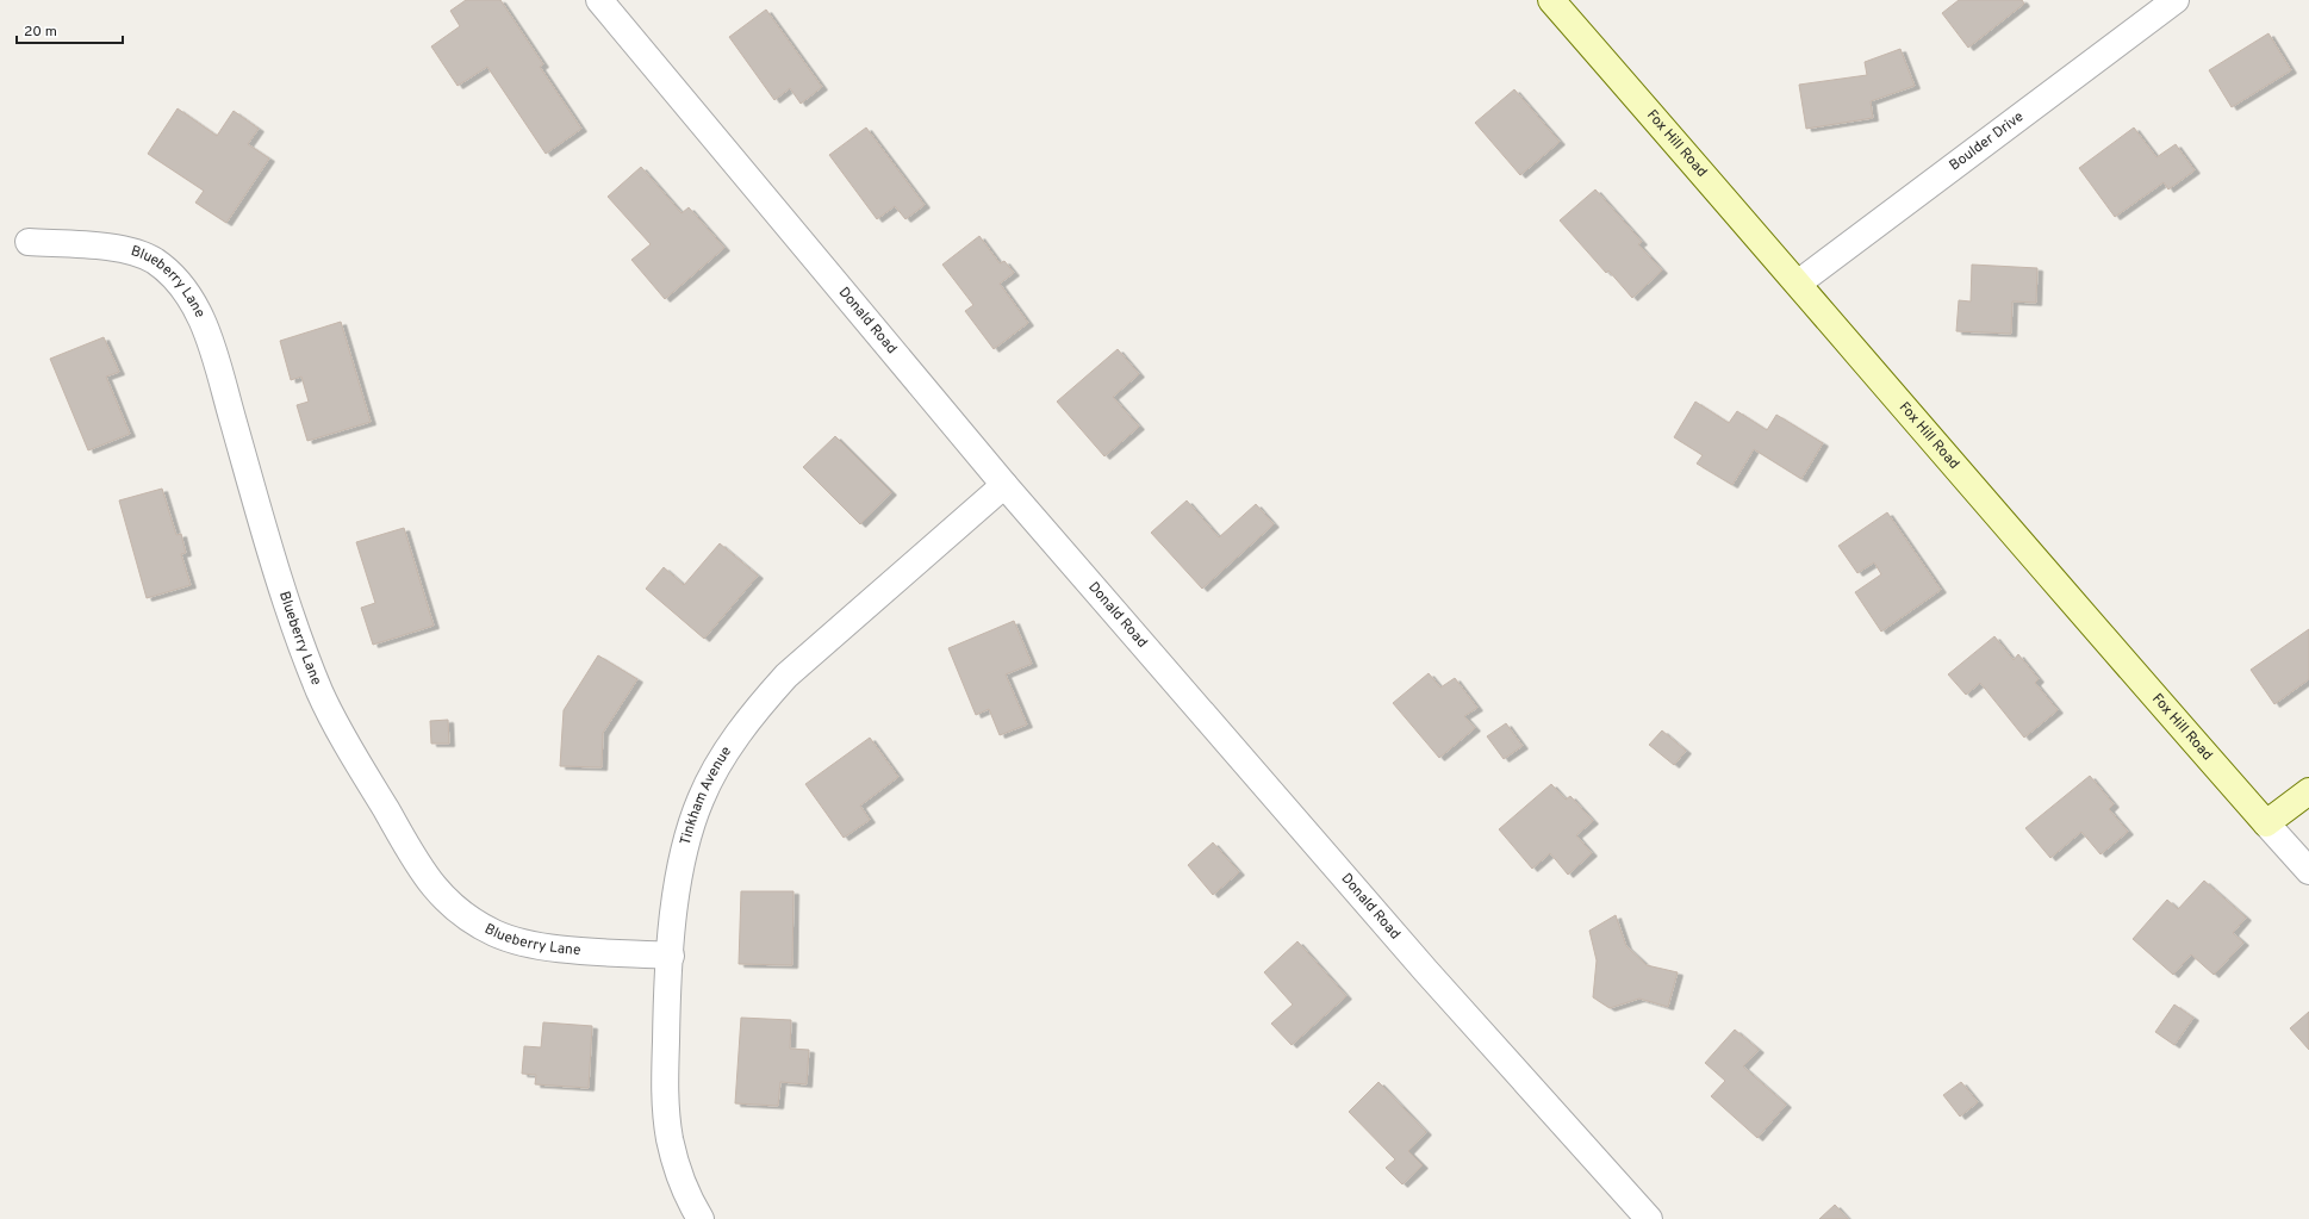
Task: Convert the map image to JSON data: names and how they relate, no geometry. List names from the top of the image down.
{
  "streets": {
    "street": [
      "Boulder Drive",
      "Fox Hill Road",
      "Blueberry Lane",
      "Donald Road",
      "Tinkham Avenue"
    ]
  },
  "crossings": [
    ["Boulder Drive", "Fox Hill Road"],
    ["Blueberry Lane", "Tinkham Avenue"],
    ["Donald Road", "Tinkham Avenue"]
  ],
  "scale_bar": "20 m"
}
